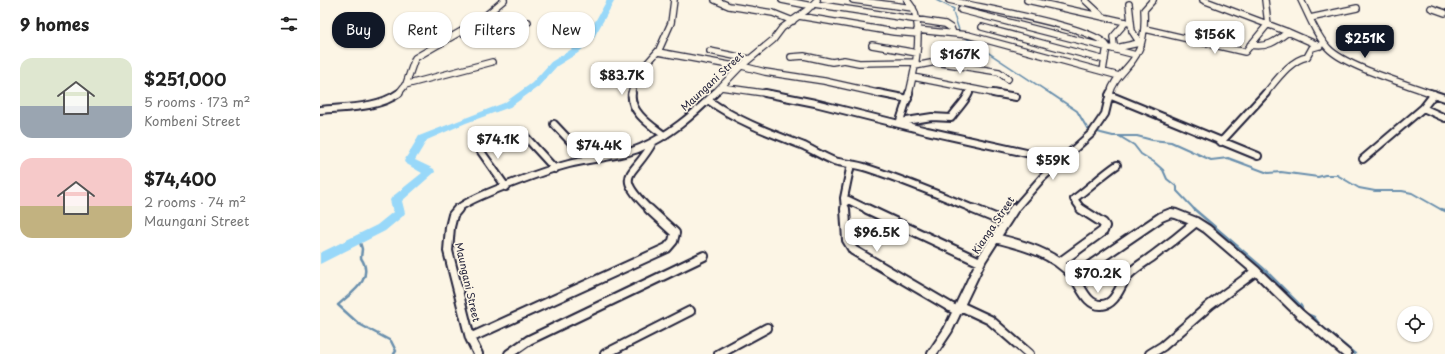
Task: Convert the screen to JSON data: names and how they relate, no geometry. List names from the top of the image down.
{
  "streets": {
    "street": ["Maungani Street", "Kianga Street"]
  },
  "page": {
    "heading": "9 homes",
    "chip": [
      "Buy",
      "Rent",
      "Filters",
      "New"
    ],
    "price": [
      "$156K",
      "$251K",
      "$167K",
      "$83.7K",
      "$74.1K",
      "$74.4K",
      "$59K",
      "$96.5K",
      "$70.2K"
    ],
    "list": [
      {
        "name": "$251,000",
        "note": "5 rooms · 173 m² · Kombeni Street"
      },
      {
        "name": "$74,400",
        "note": "2 rooms · 74 m² · Maungani Street"
      }
    ]
  }
}
